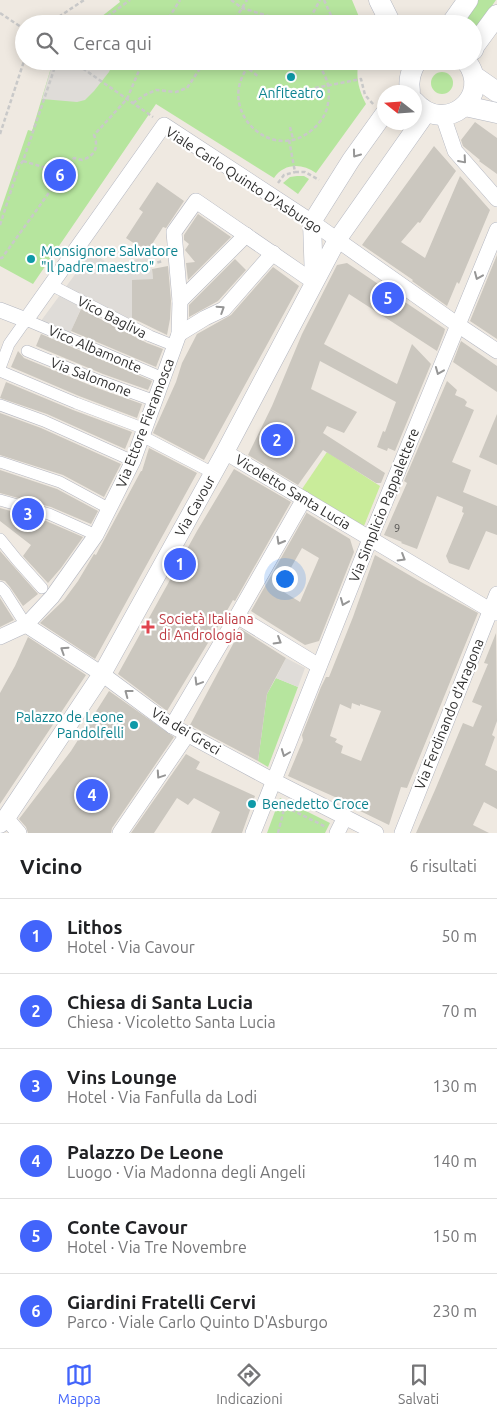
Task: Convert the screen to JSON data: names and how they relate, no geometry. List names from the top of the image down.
{
  "streets": {
    "street": [
      "Viale Carlo Quinto D'Asburgo",
      "Vico Bagliva",
      "Vico Albamonte",
      "Via Salomone",
      "Via Ettore Fieramosca",
      "Vicoletto Santa Lucia",
      "Via Simplicio Pappalettere",
      "Via Cavour",
      "Via Ferdinando d'Aragona",
      "Via dei Greci"
    ]
  },
  "crossings": [
    ["Viale Carlo Quinto D'Asburgo", "Vico Bagliva"],
    ["Viale Carlo Quinto D'Asburgo", "Via Simplicio Pappalettere"],
    ["Viale Carlo Quinto D'Asburgo", "Via Cavour"],
    ["Vico Bagliva", "Via Ettore Fieramosca"],
    ["Vico Albamonte", "Via Ettore Fieramosca"],
    ["Via Salomone", "Via Ettore Fieramosca"],
    ["Via Ettore Fieramosca", "Via dei Greci"],
    ["Vicoletto Santa Lucia", "Via Simplicio Pappalettere"],
    ["Vicoletto Santa Lucia", "Via Cavour"],
    ["Vicoletto Santa Lucia", "Via Ferdinando d'Aragona"],
    ["Via Simplicio Pappalettere", "Via dei Greci"],
    ["Via Cavour", "Via dei Greci"]
  ],
  "one_way": ["Vicoletto Santa Lucia", "Via dei Greci"],
  "places": {
    "other": [
      "Anfiteatro",
      "Monsignore Salvatore \"Il padre maestro\"",
      "Palazzo de Leone Pandolfelli",
      "Benedetto Croce"
    ],
    "health": ["Società Italiana di Andrologia"]
  },
  "house_numbers": ["9"],
  "north": "left",
  "page": {
    "search": "Cerca qui",
    "pins": [
      "6",
      "5",
      "2",
      "3",
      "1",
      "4"
    ],
    "heading": ["Vicino", "6 risultati"],
    "list": [
      {
        "mark": "1",
        "name": "Lithos",
        "note": "Hotel · Via Cavour",
        "value": "50 m"
      },
      {
        "mark": "2",
        "name": "Chiesa di Santa Lucia",
        "note": "Chiesa · Vicoletto Santa Lucia",
        "value": "70 m"
      },
      {
        "mark": "3",
        "name": "Vins Lounge",
        "note": "Hotel · Via Fanfulla da Lodi",
        "value": "130 m"
      },
      {
        "mark": "4",
        "name": "Palazzo De Leone",
        "note": "Luogo · Via Madonna degli Angeli",
        "value": "140 m"
      },
      {
        "mark": "5",
        "name": "Conte Cavour",
        "note": "Hotel · Via Tre Novembre",
        "value": "150 m"
      },
      {
        "mark": "6",
        "name": "Giardini Fratelli Cervi",
        "note": "Parco · Viale Carlo Quinto D'Asburgo",
        "value": "230 m"
      }
    ],
    "nav": ["Mappa", "Indicazioni", "Salvati"]
  }
}
